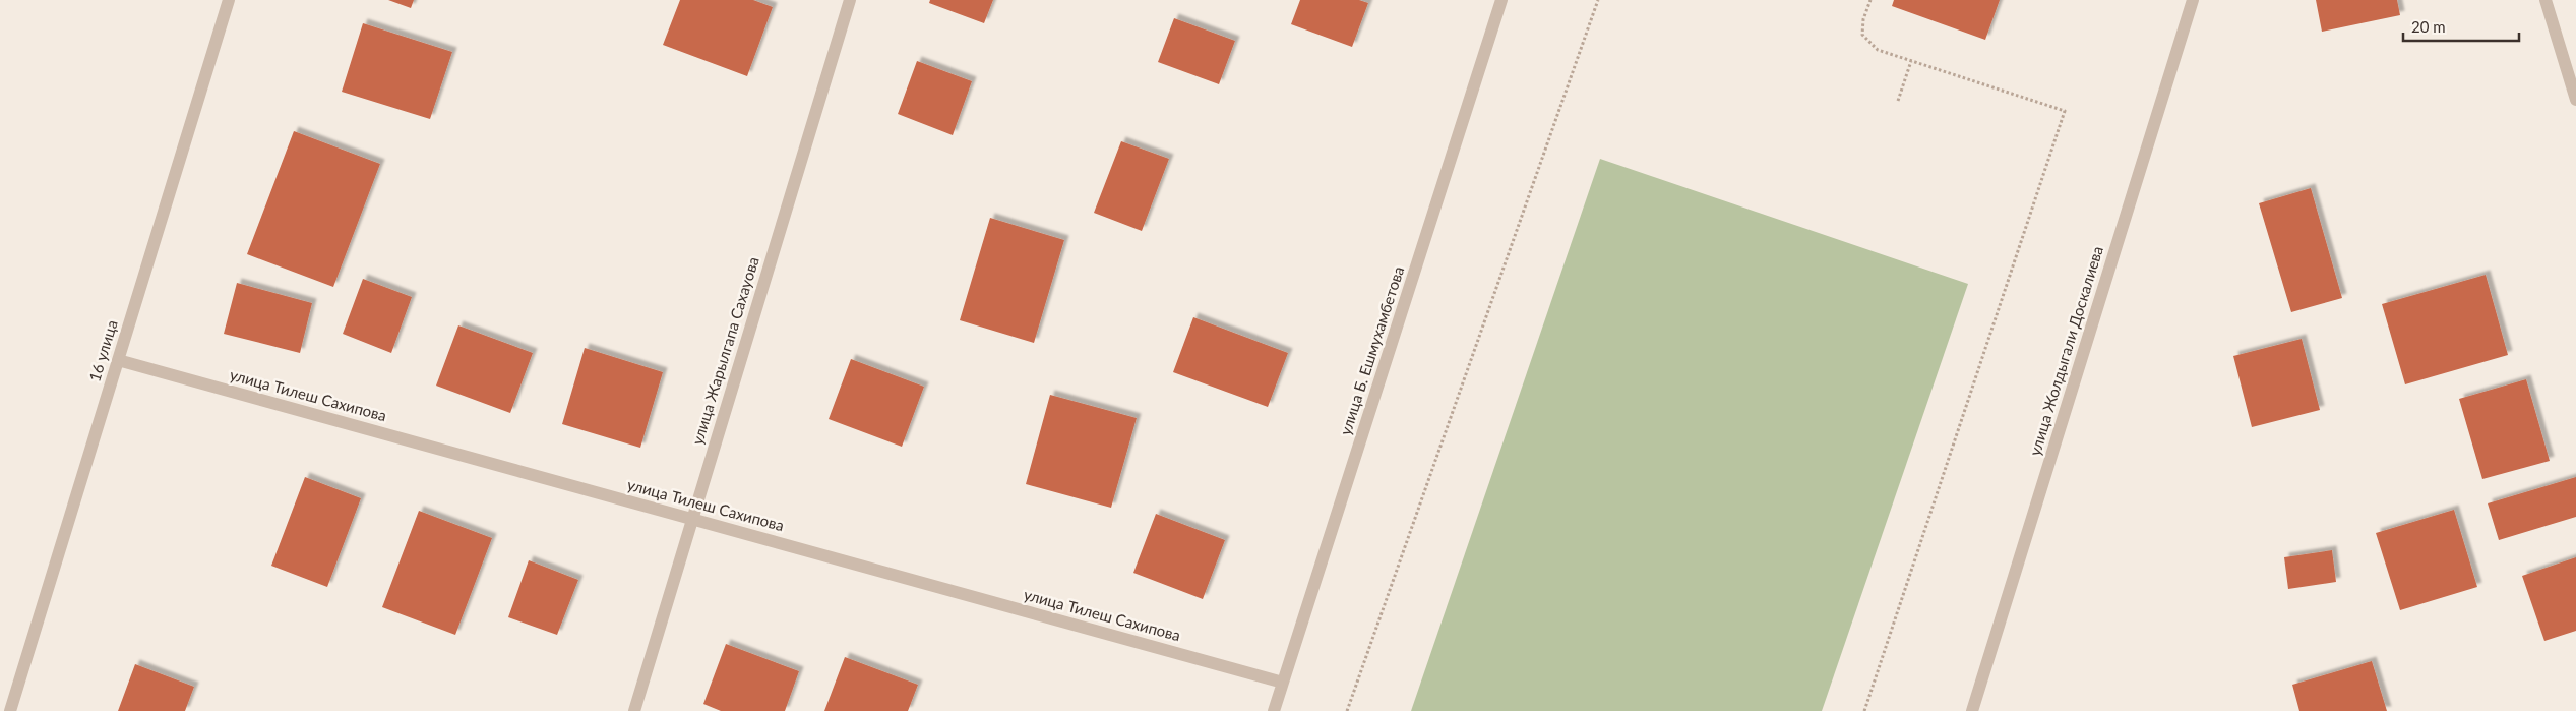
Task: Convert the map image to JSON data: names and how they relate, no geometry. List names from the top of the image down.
{
  "streets": {
    "street": [
      "16 улица",
      "улица Жарылгапа Сахауова",
      "улица Б. Ешмухамбетова",
      "улица Жолдыгали Доскалиева",
      "улица Тилеш Сахипова"
    ]
  },
  "crossings": [
    ["16 улица", "улица Тилеш Сахипова"],
    ["улица Жарылгапа Сахауова", "улица Тилеш Сахипова"],
    ["улица Б. Ешмухамбетова", "улица Тилеш Сахипова"]
  ],
  "scale_bar": "20 m"
}
